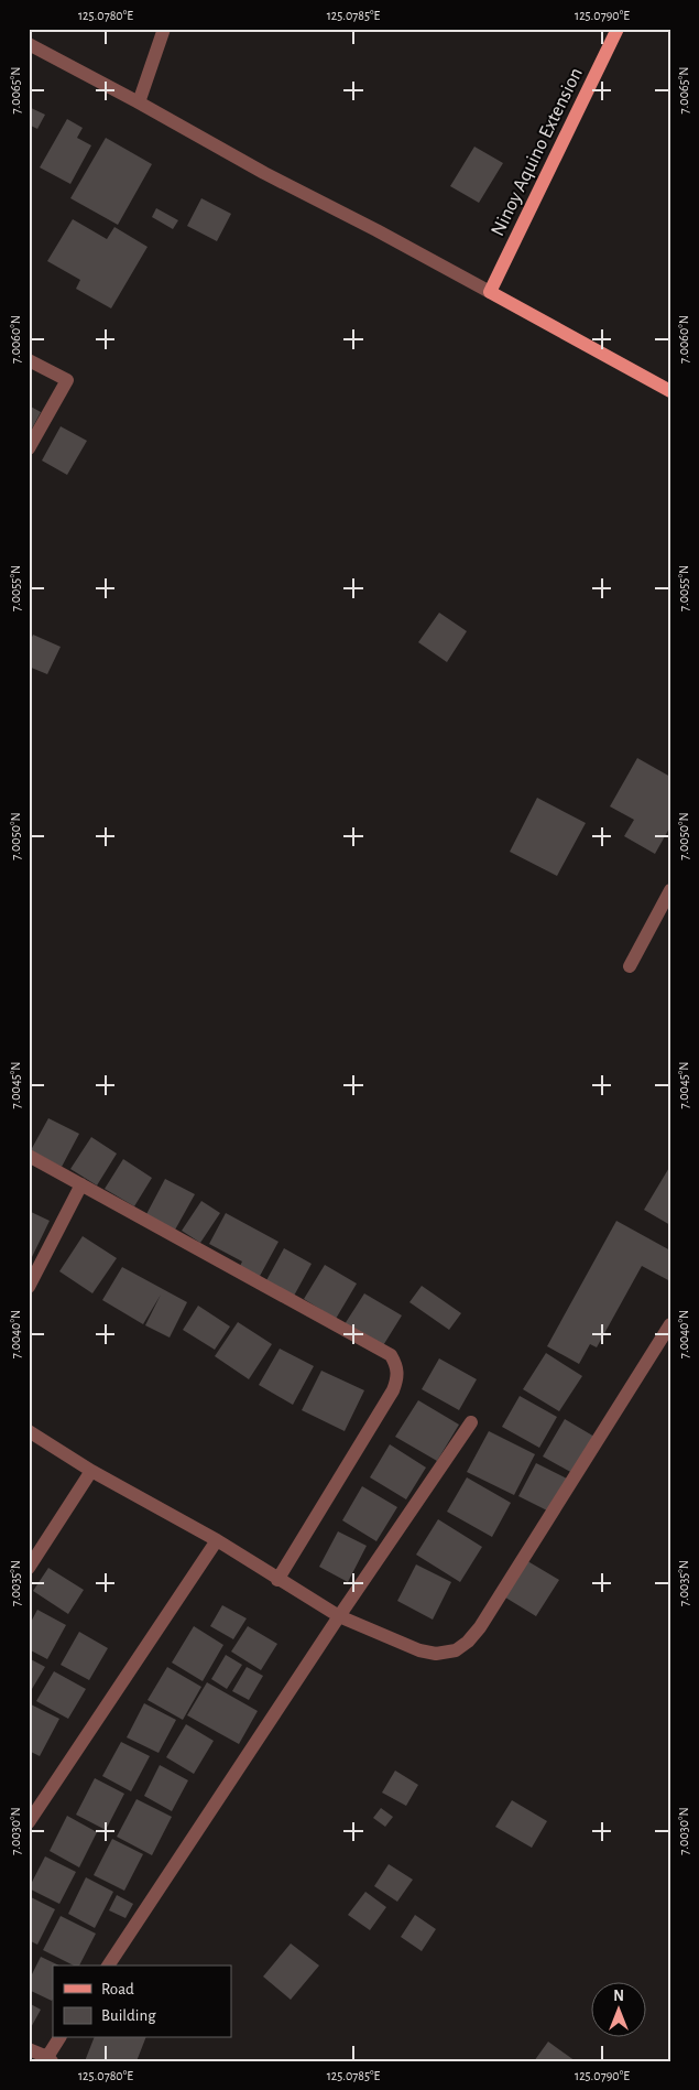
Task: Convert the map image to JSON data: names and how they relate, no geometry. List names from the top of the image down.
{
  "streets": {
    "main road": ["Ninoy Aquino Extension"]
  },
  "legend": ["Road", "Building"],
  "north": "top",
  "coordinates": [
    "125.0780°E",
    "125.0785°E",
    "125.0790°E",
    "7.0065°N",
    "7.0060°N",
    "7.0055°N",
    "7.0050°N",
    "7.0045°N",
    "7.0040°N",
    "7.0035°N",
    "7.0030°N"
  ]
}
